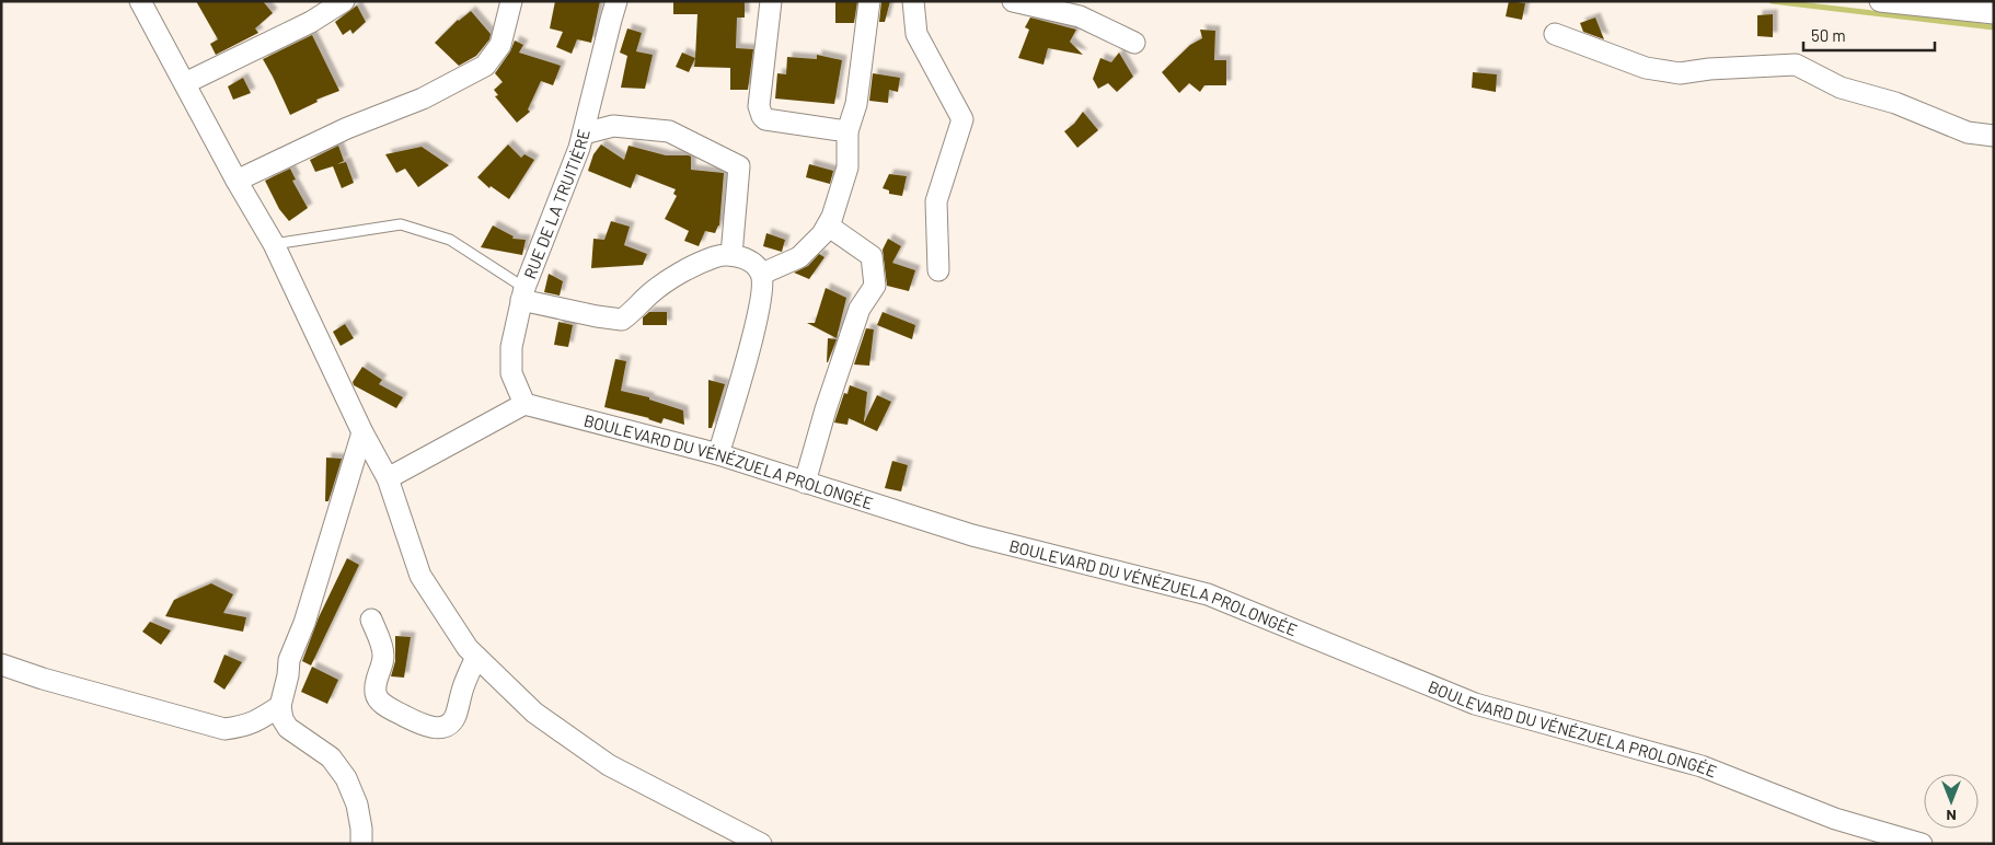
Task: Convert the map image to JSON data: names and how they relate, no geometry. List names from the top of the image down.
{
  "streets": {
    "street": ["RUE DE LA TRUITIÈRE", "BOULEVARD DU VÉNÉZUELA PROLONGÉE"]
  },
  "crossings": [
    ["RUE DE LA TRUITIÈRE", "BOULEVARD DU VÉNÉZUELA PROLONGÉE"]
  ],
  "scale_bar": "50 m",
  "north": "bottom"
}
